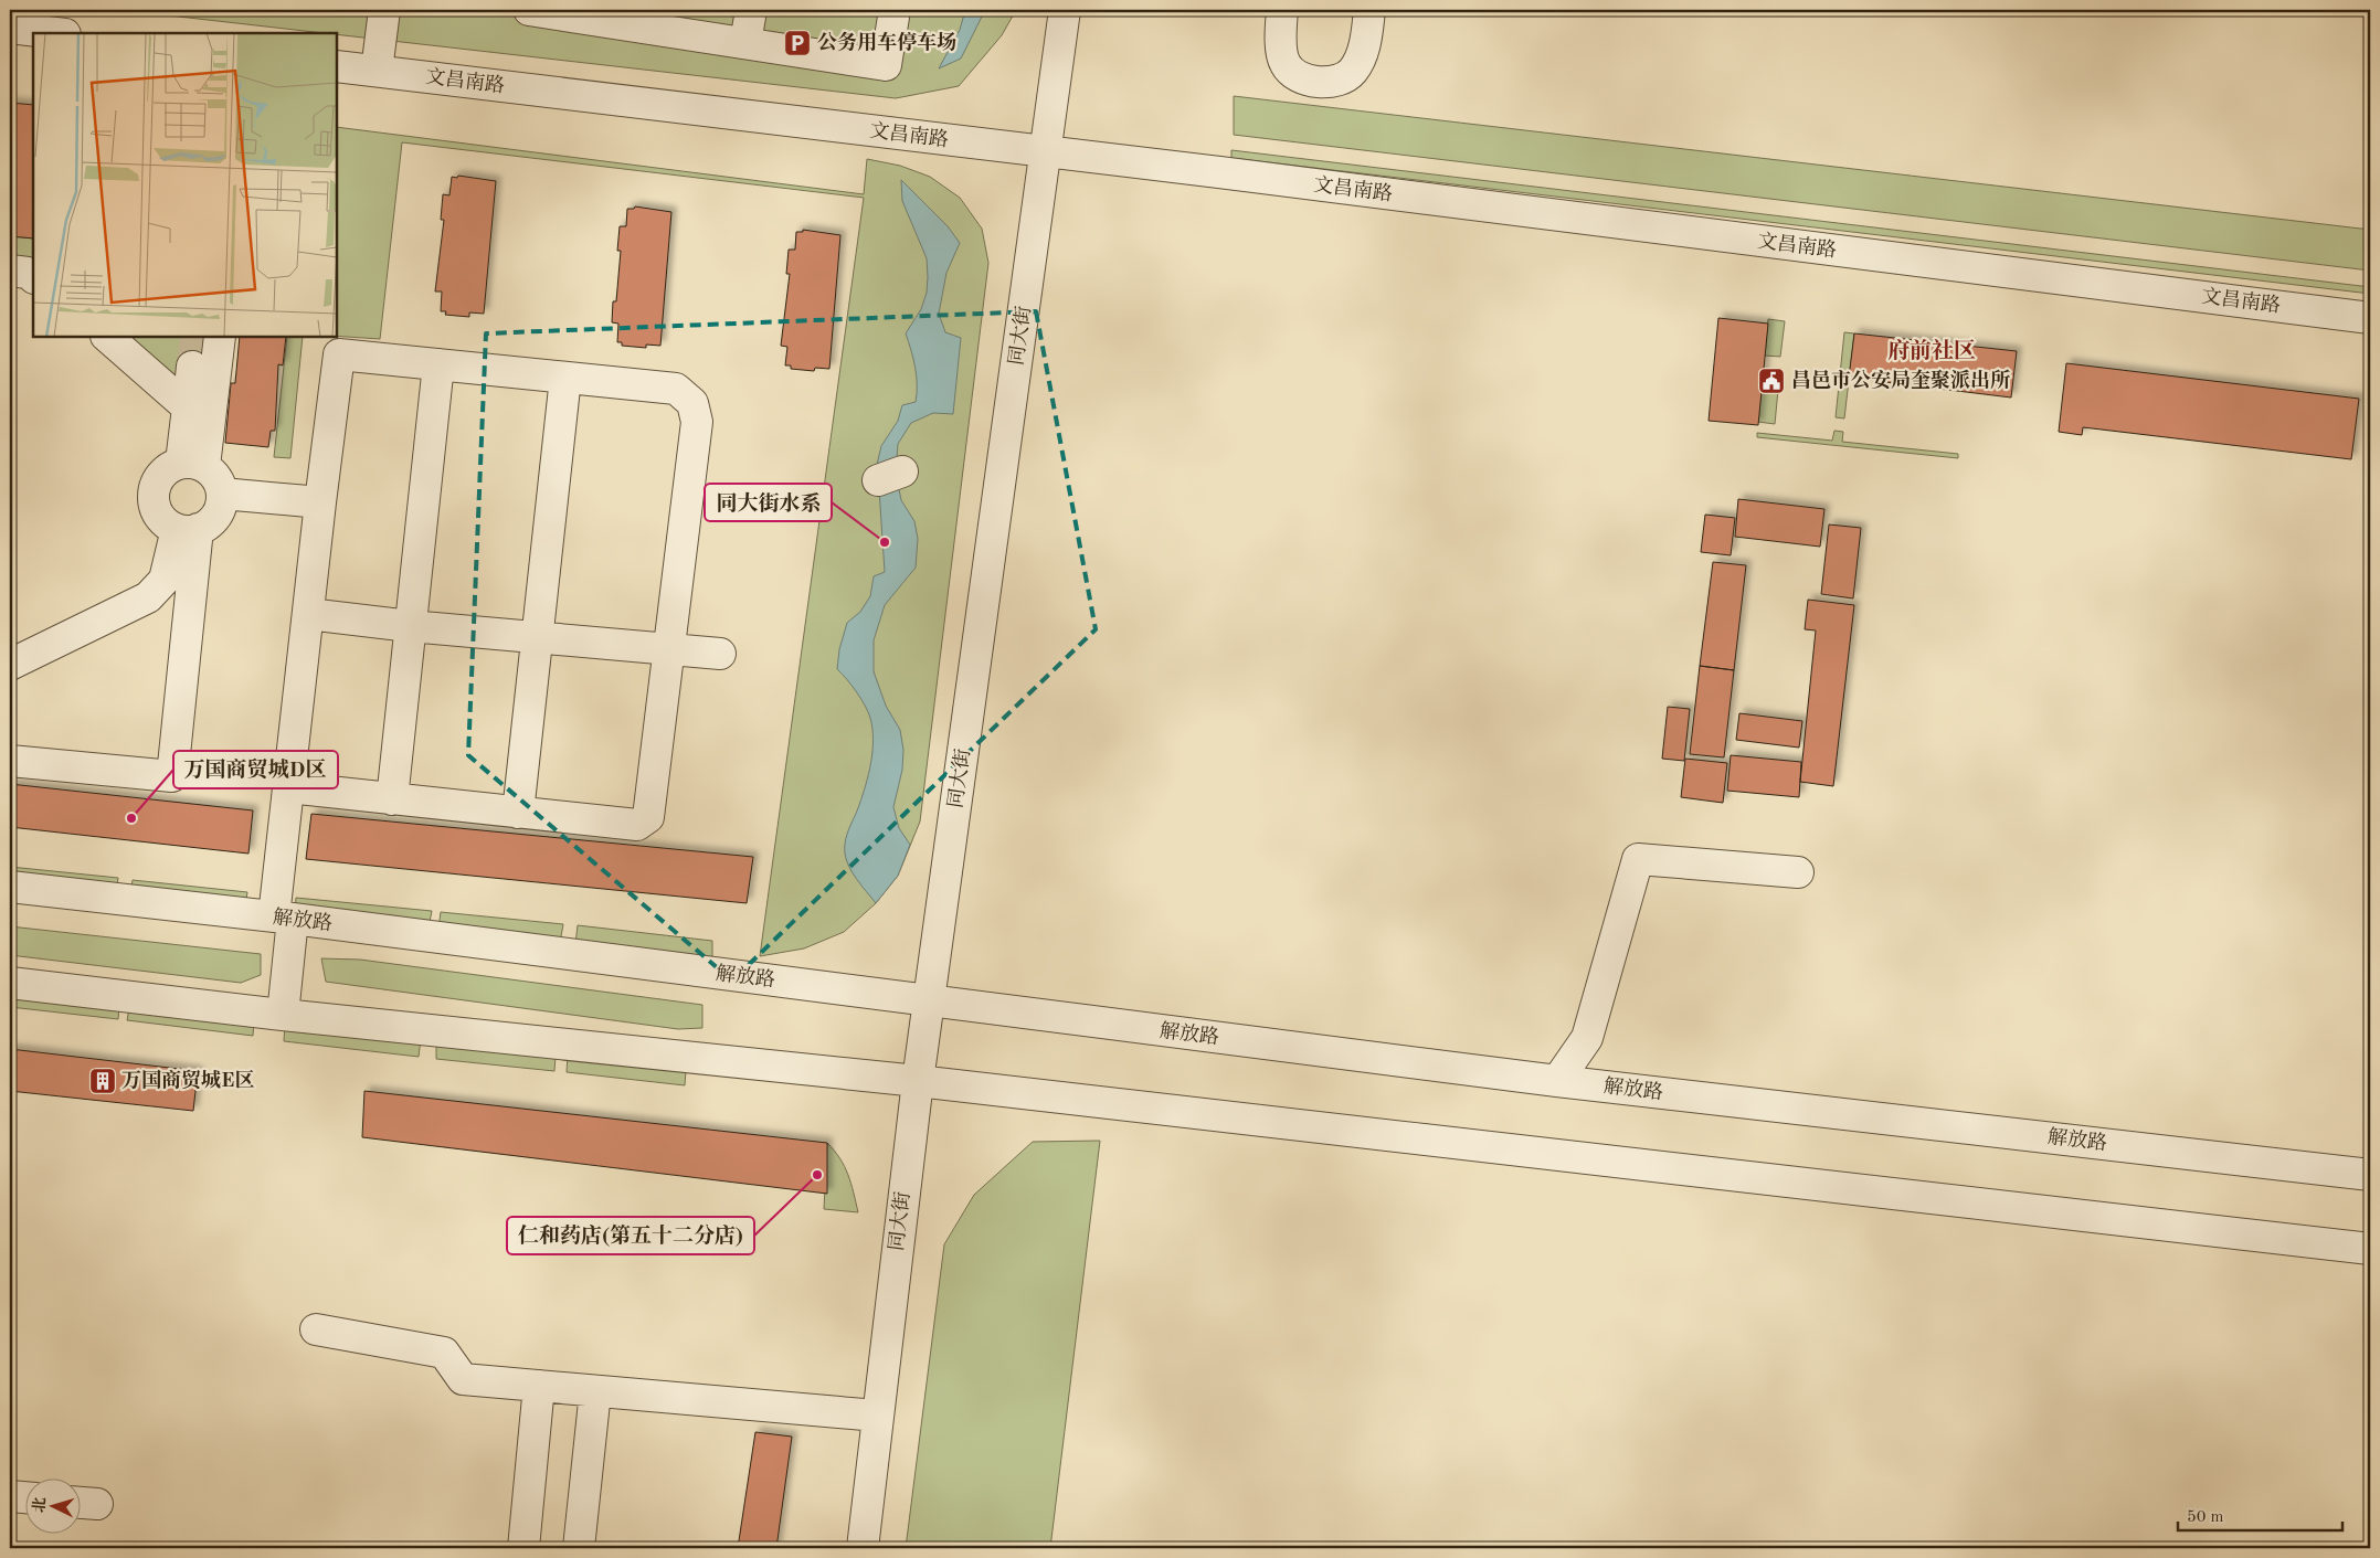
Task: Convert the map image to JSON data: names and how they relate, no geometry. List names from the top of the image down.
{
  "streets": {
    "street": ["文昌南路", "同大街", "解放路"]
  },
  "crossings": [
    ["文昌南路", "同大街"],
    ["同大街", "解放路"]
  ],
  "districts": ["府前社区"],
  "places": {
    "parking": ["公务用车停车场"],
    "public building": ["昌邑市公安局奎聚派出所"],
    "other": ["同大街水系", "万国商贸城D区", "仁和药店(第五十二分店)"],
    "building": ["万国商贸城E区"]
  },
  "scale_bar": "50 m",
  "north": "left"
}
